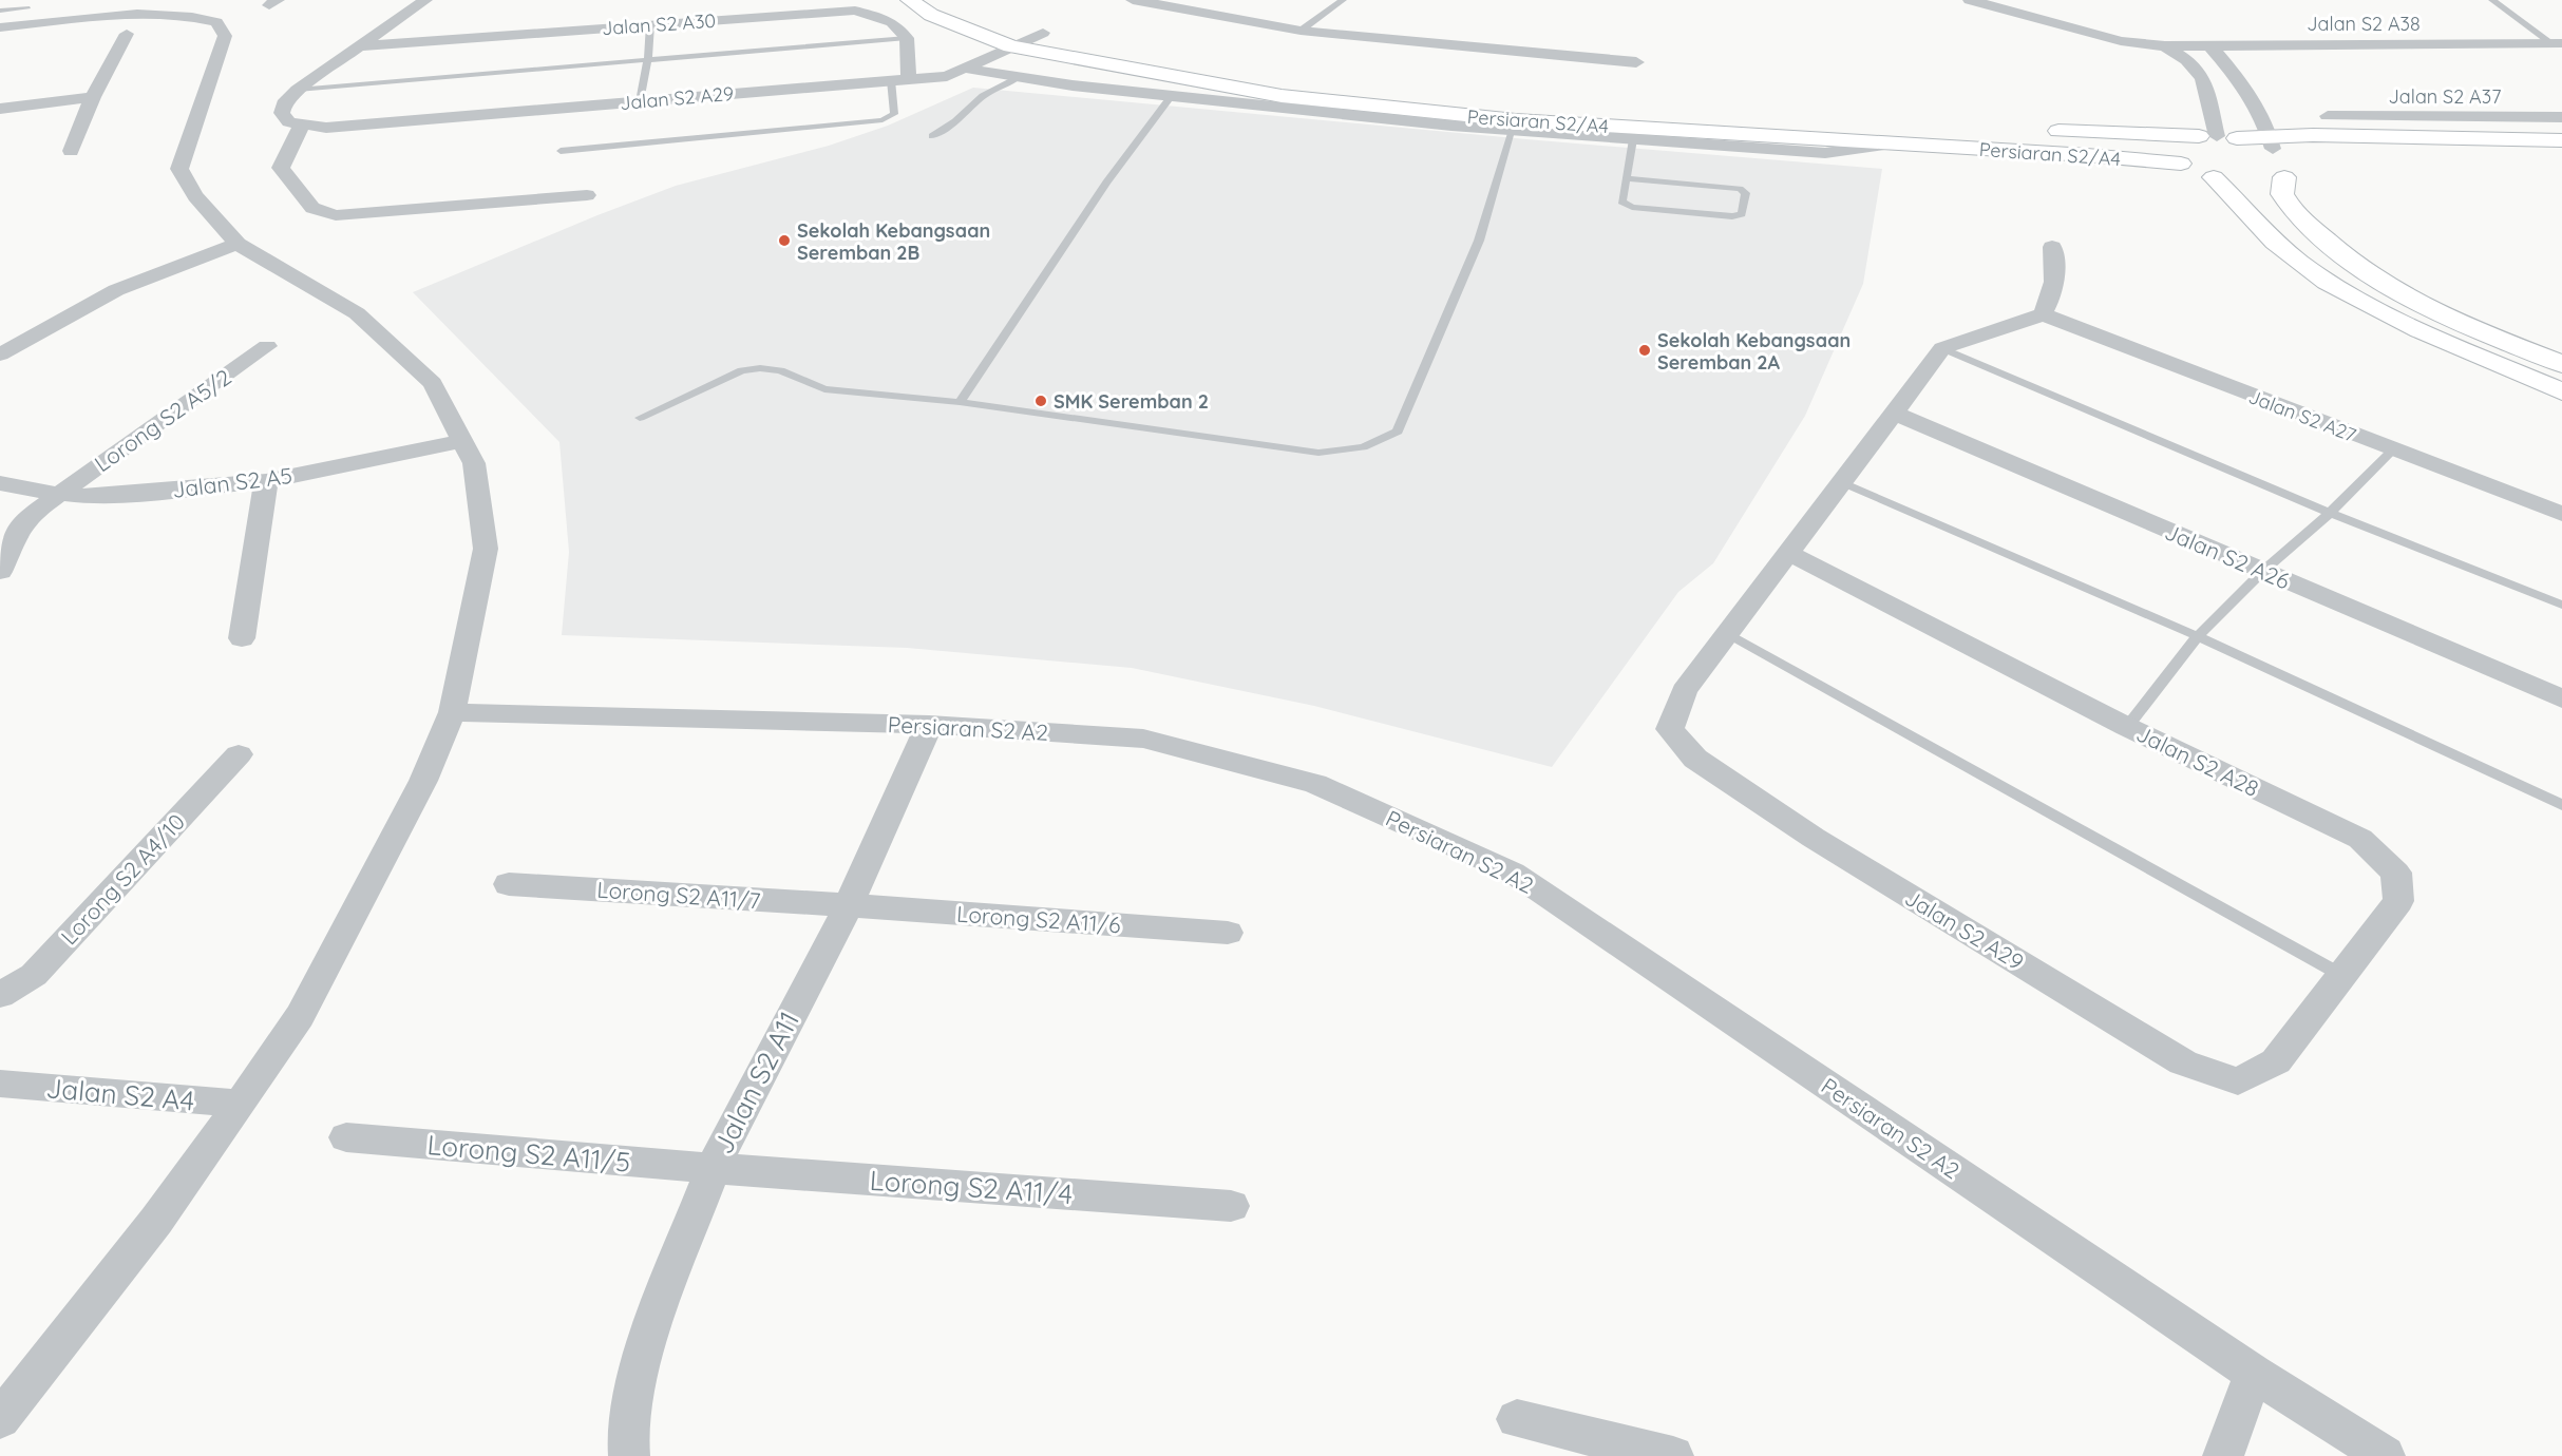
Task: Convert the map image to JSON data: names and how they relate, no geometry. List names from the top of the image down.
{
  "streets": {
    "main road": ["Persiaran S2/A4"],
    "street": [
      "Jalan S2 A38",
      "Jalan S2 A30",
      "Jalan S2 A37",
      "Jalan S2 A29",
      "Jalan S2 A27",
      "Lorong S2 A5/2",
      "Jalan S2 A5",
      "Jalan S2 A26",
      "Persiaran S2 A2",
      "Jalan S2 A28",
      "Lorong S2 A4/10",
      "Lorong S2 A11/7",
      "Lorong S2 A11/6",
      "Jalan S2 A11",
      "Jalan S2 A4",
      "Lorong S2 A11/5",
      "Lorong S2 A11/4"
    ]
  },
  "crossings": [
    ["Jalan S2 A29", "Persiaran S2/A4"],
    ["Jalan S2 A29", "Jalan S2 A28"],
    ["Lorong S2 A5/2", "Jalan S2 A5"],
    ["Persiaran S2 A2", "Jalan S2 A11"],
    ["Lorong S2 A11/7", "Lorong S2 A11/6"],
    ["Lorong S2 A11/7", "Jalan S2 A11"],
    ["Lorong S2 A11/6", "Jalan S2 A11"],
    ["Jalan S2 A11", "Lorong S2 A11/5"],
    ["Jalan S2 A11", "Lorong S2 A11/4"],
    ["Lorong S2 A11/5", "Lorong S2 A11/4"]
  ],
  "places": ["Sekolah Kebangsaan Seremban 2B", "Sekolah Kebangsaan Seremban 2A", "SMK Seremban 2"]
}
